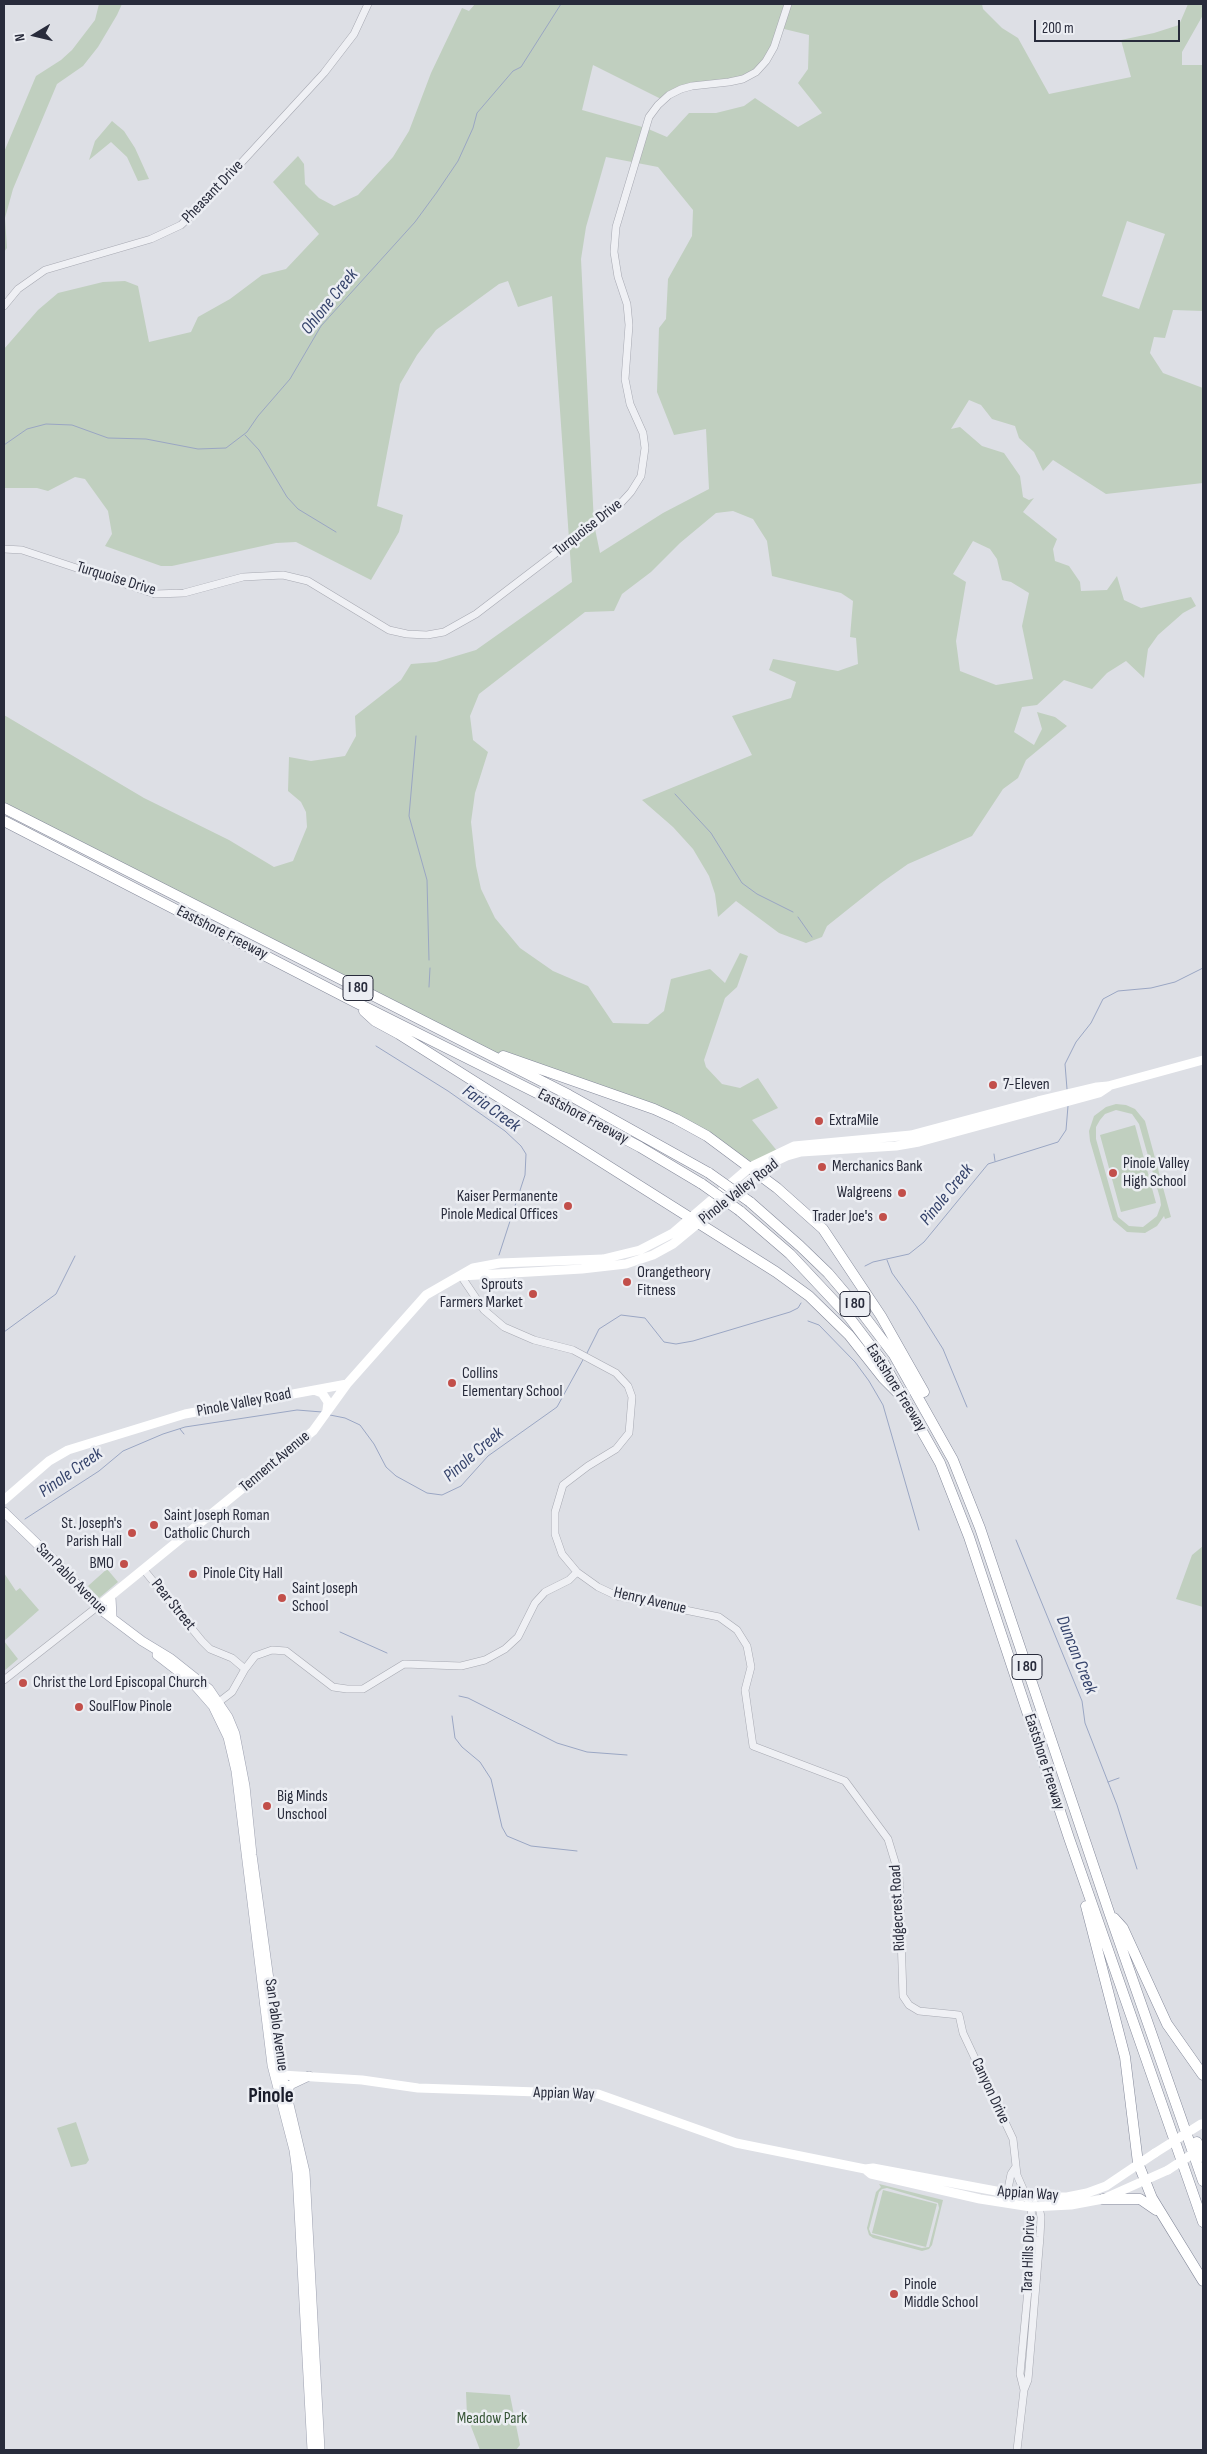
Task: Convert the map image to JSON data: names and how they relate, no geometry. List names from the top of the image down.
{
  "streets": {
    "highway": ["Eastshore Freeway", "I 80"],
    "main road": [
      "Pinole Valley Road",
      "Tennent Avenue",
      "San Pablo Avenue",
      "Appian Way"
    ],
    "street": [
      "Pheasant Drive",
      "Turquoise Drive",
      "Henry Avenue",
      "Pear Street",
      "Ridgecrest Road",
      "Canyon Drive",
      "Tara Hills Drive"
    ]
  },
  "crossings": [
    ["Pinole Valley Road", "Tennent Avenue"],
    ["Pinole Valley Road", "Henry Avenue"],
    ["Tennent Avenue", "San Pablo Avenue"],
    ["Tennent Avenue", "Pear Street"],
    ["San Pablo Avenue", "Appian Way"],
    ["Henry Avenue", "Ridgecrest Road"],
    ["Ridgecrest Road", "Canyon Drive"],
    ["Canyon Drive", "Appian Way"],
    ["Canyon Drive", "Tara Hills Drive"],
    ["Appian Way", "Tara Hills Drive"]
  ],
  "districts": ["Pinole"],
  "water": [
    "Ohlone Creek",
    "Faria Creek",
    "Pinole Creek",
    "Duncan Creek"
  ],
  "parks": ["Meadow Park"],
  "places": [
    "7-Eleven",
    "ExtraMile",
    "Merchanics Bank",
    "Pinole Valley High School",
    "Walgreens",
    "Kaiser Permanente Pinole Medical Offices",
    "Trader Joe's",
    "Orangetheory Fitness",
    "Sprouts Farmers Market",
    "Collins Elementary School",
    "Saint Joseph Roman Catholic Church",
    "St. Joseph's Parish Hall",
    "BMO",
    "Pinole City Hall",
    "Saint Joseph School",
    "Christ the Lord Episcopal Church",
    "SoulFlow Pinole",
    "Big Minds Unschool",
    "Pinole Middle School"
  ],
  "scale_bar": "200 m",
  "north": "left"
}
